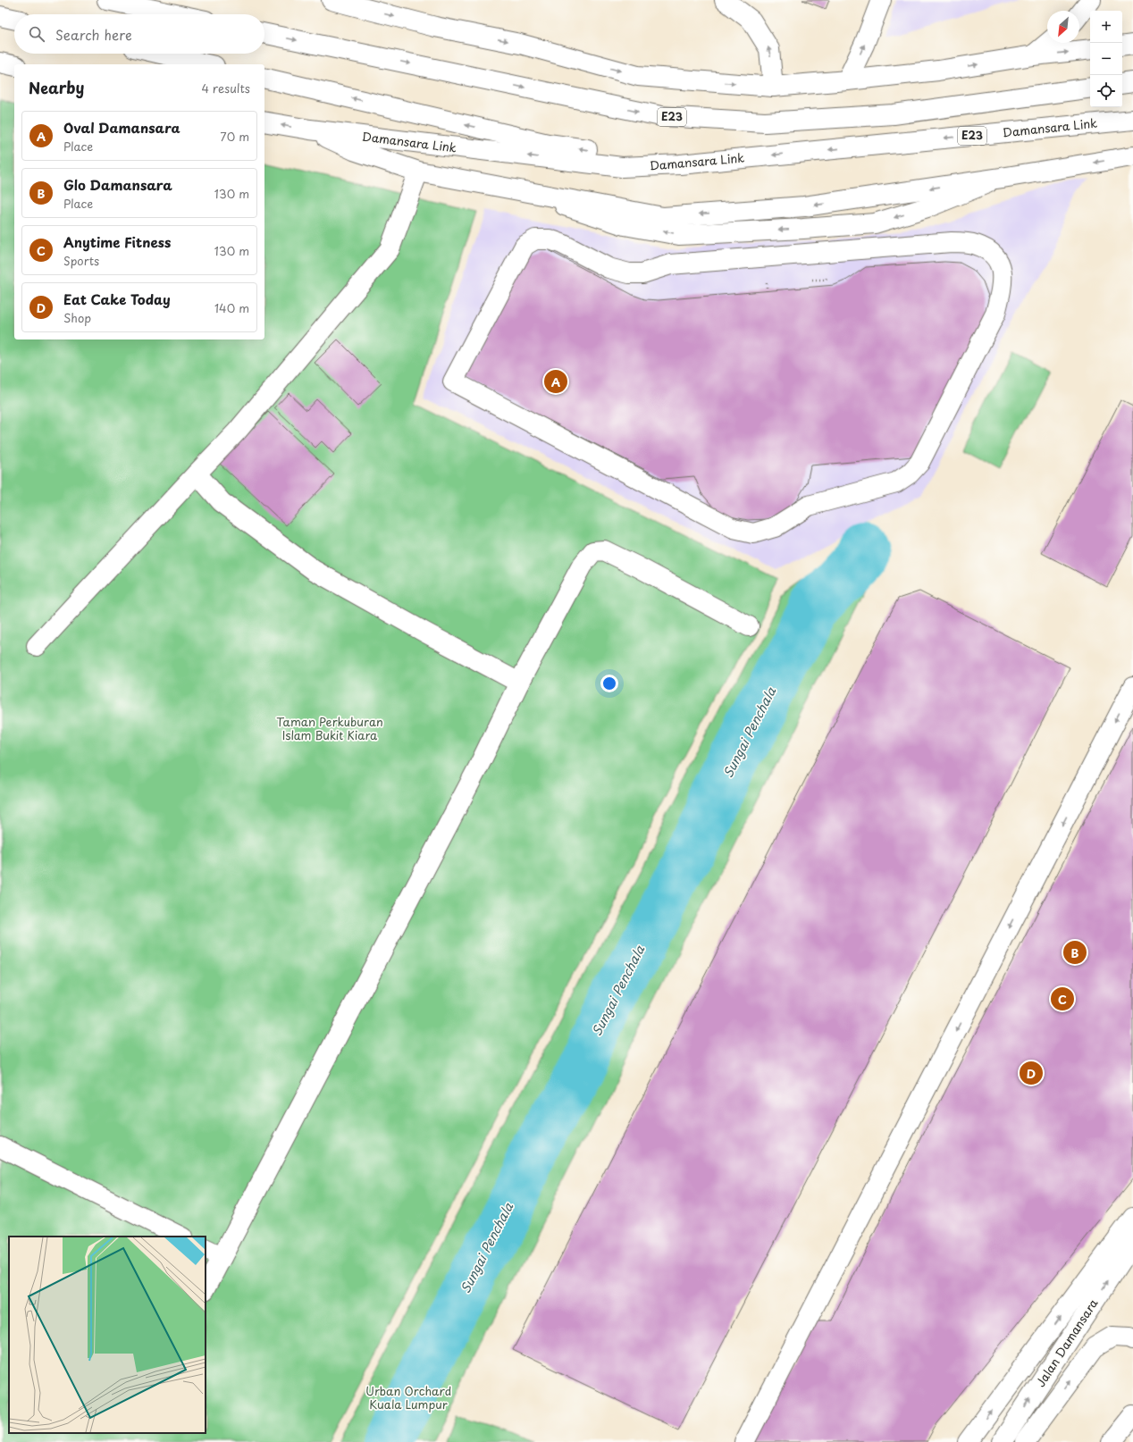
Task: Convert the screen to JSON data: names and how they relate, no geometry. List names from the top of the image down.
{
  "streets": {
    "main road": ["E23", "Damansara Link", "Jalan Damansara"]
  },
  "water": ["Sungai Penchala"],
  "parks": ["Taman Perkuburan Islam Bukit Kiara", "Urban Orchard Kuala Lumpur"],
  "north": "bottom left",
  "page": {
    "map_buttons": ["+", "−"],
    "search": "Search here",
    "heading": ["Nearby", "4 results"],
    "list": [
      {
        "mark": "A",
        "name": "Oval Damansara",
        "note": "Place",
        "value": "70 m"
      },
      {
        "mark": "B",
        "name": "Glo Damansara",
        "note": "Place",
        "value": "130 m"
      },
      {
        "mark": "C",
        "name": "Anytime Fitness",
        "note": "Sports",
        "value": "130 m"
      },
      {
        "mark": "D",
        "name": "Eat Cake Today",
        "note": "Shop",
        "value": "140 m"
      }
    ],
    "pins": [
      "A",
      "B",
      "C",
      "D"
    ]
  }
}
